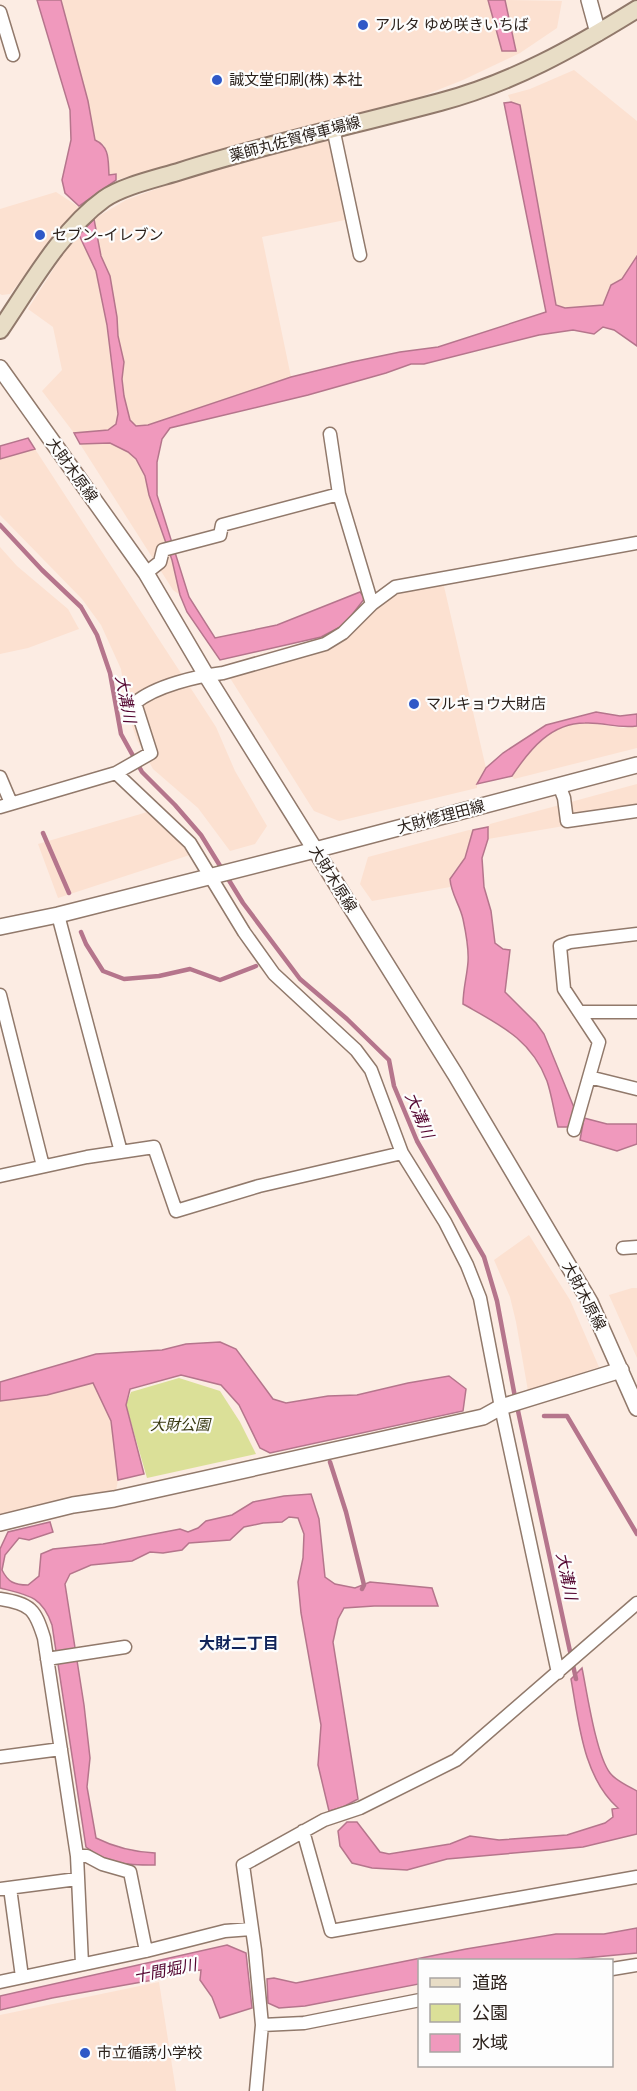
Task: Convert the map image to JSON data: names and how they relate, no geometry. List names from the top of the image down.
{
  "streets": {
    "main road": ["薬師丸佐賀停車場線"],
    "street": ["大財木原線", "大財修理田線"]
  },
  "crossings": [
    ["大財木原線", "大財修理田線"]
  ],
  "districts": ["大財二丁目"],
  "water": ["大溝川", "十間堀川"],
  "parks": ["大財公園"],
  "places": [
    "アルタ ゆめ咲きいちば",
    "誠文堂印刷(株) 本社",
    "セブン-イレブン",
    "マルキョウ大財店",
    "市立循誘小学校"
  ],
  "legend": ["道路", "公園", "水域"]
}
